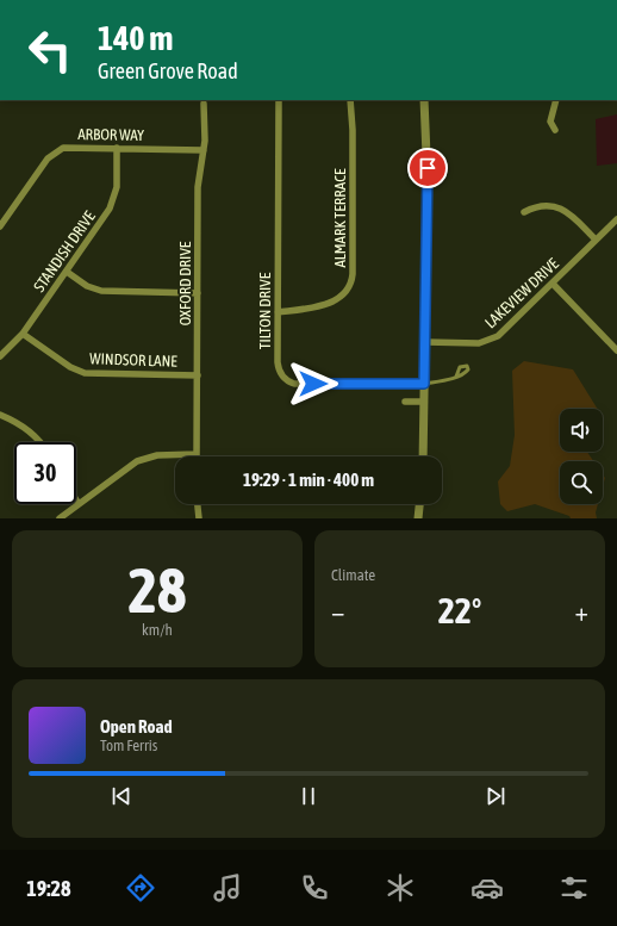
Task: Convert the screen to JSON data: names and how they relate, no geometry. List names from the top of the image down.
{
  "streets": {
    "street": [
      "ARBOR WAY",
      "ALMARK TERRACE",
      "STANDISH DRIVE",
      "OXFORD DRIVE",
      "LAKEVIEW DRIVE",
      "TILTON DRIVE",
      "WINDSOR LANE"
    ]
  },
  "crossings": [
    ["ARBOR WAY", "STANDISH DRIVE"],
    ["ARBOR WAY", "OXFORD DRIVE"],
    ["ALMARK TERRACE", "TILTON DRIVE"],
    ["STANDISH DRIVE", "WINDSOR LANE"],
    ["OXFORD DRIVE", "WINDSOR LANE"]
  ],
  "page": {
    "turn": ["140 m", "Green Grove Road"],
    "limit": "30",
    "trip": "19:29 · 1 min · 400 m",
    "tile": [
      ["28", "km/h"],
      "Climate"
    ],
    "heat": ["−", "22°", "+"],
    "song": ["Open Road", "Tom Ferris"],
    "tabs": "19:28"
  }
}
